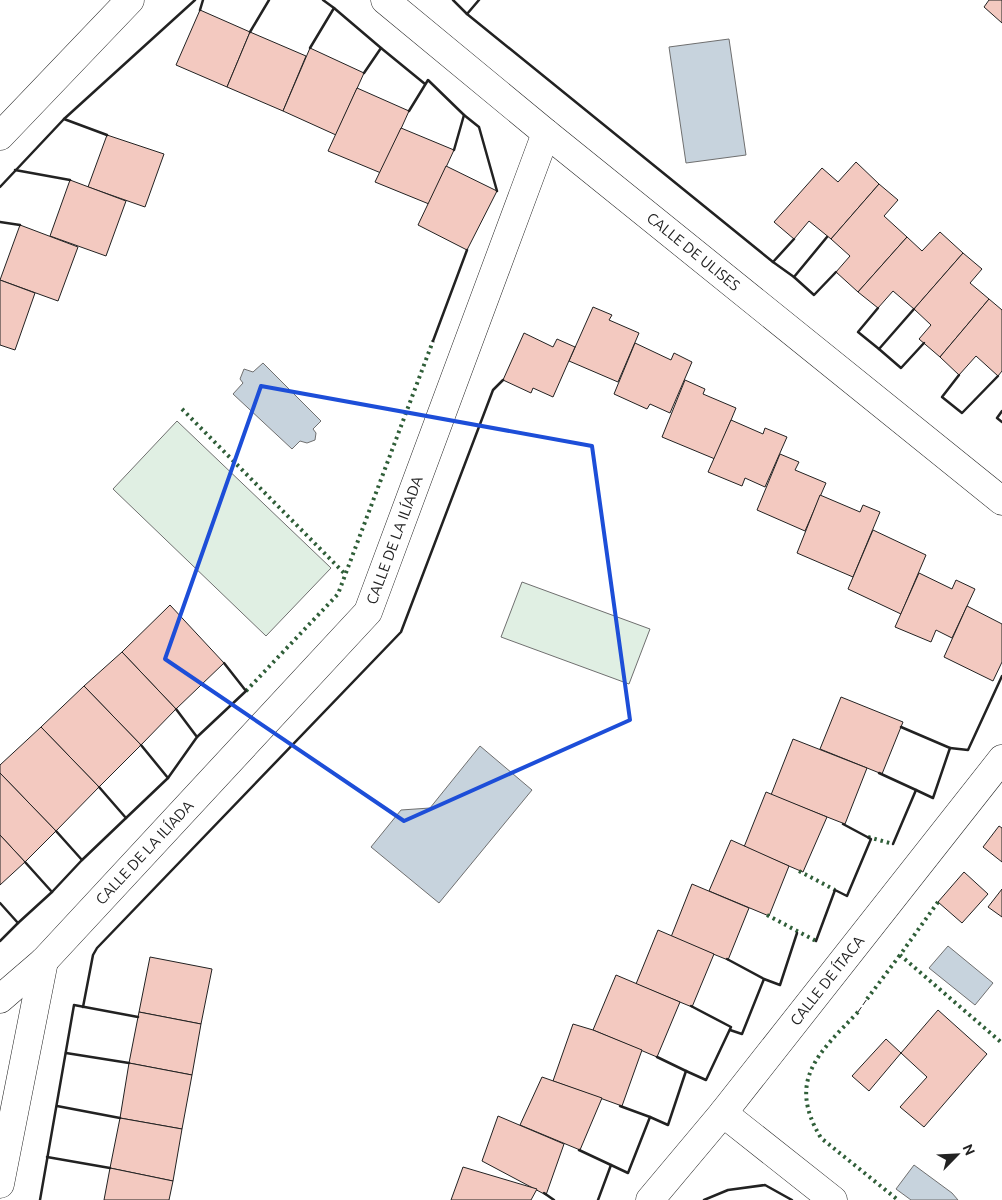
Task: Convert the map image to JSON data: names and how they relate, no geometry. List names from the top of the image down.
{
  "streets": {
    "street": ["CALLE DE ULISES", "CALLE DE LA ILÍADA", "CALLE DE ÍTACA"]
  },
  "crossings": [
    ["CALLE DE ULISES", "CALLE DE LA ILÍADA"]
  ],
  "north": "top right"
}
